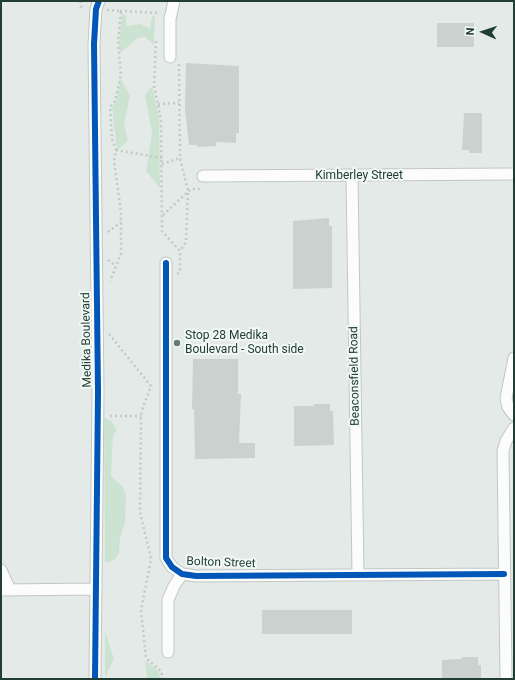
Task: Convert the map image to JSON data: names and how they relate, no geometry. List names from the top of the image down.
{
  "streets": {
    "street": [
      "Kimberley Street",
      "Medika Boulevard",
      "Beaconsfield Road",
      "Bolton Street"
    ]
  },
  "crossings": [
    ["Kimberley Street", "Beaconsfield Road"],
    ["Beaconsfield Road", "Bolton Street"]
  ],
  "places": ["Stop 28 Medika Boulevard - South side"],
  "north": "left"
}
